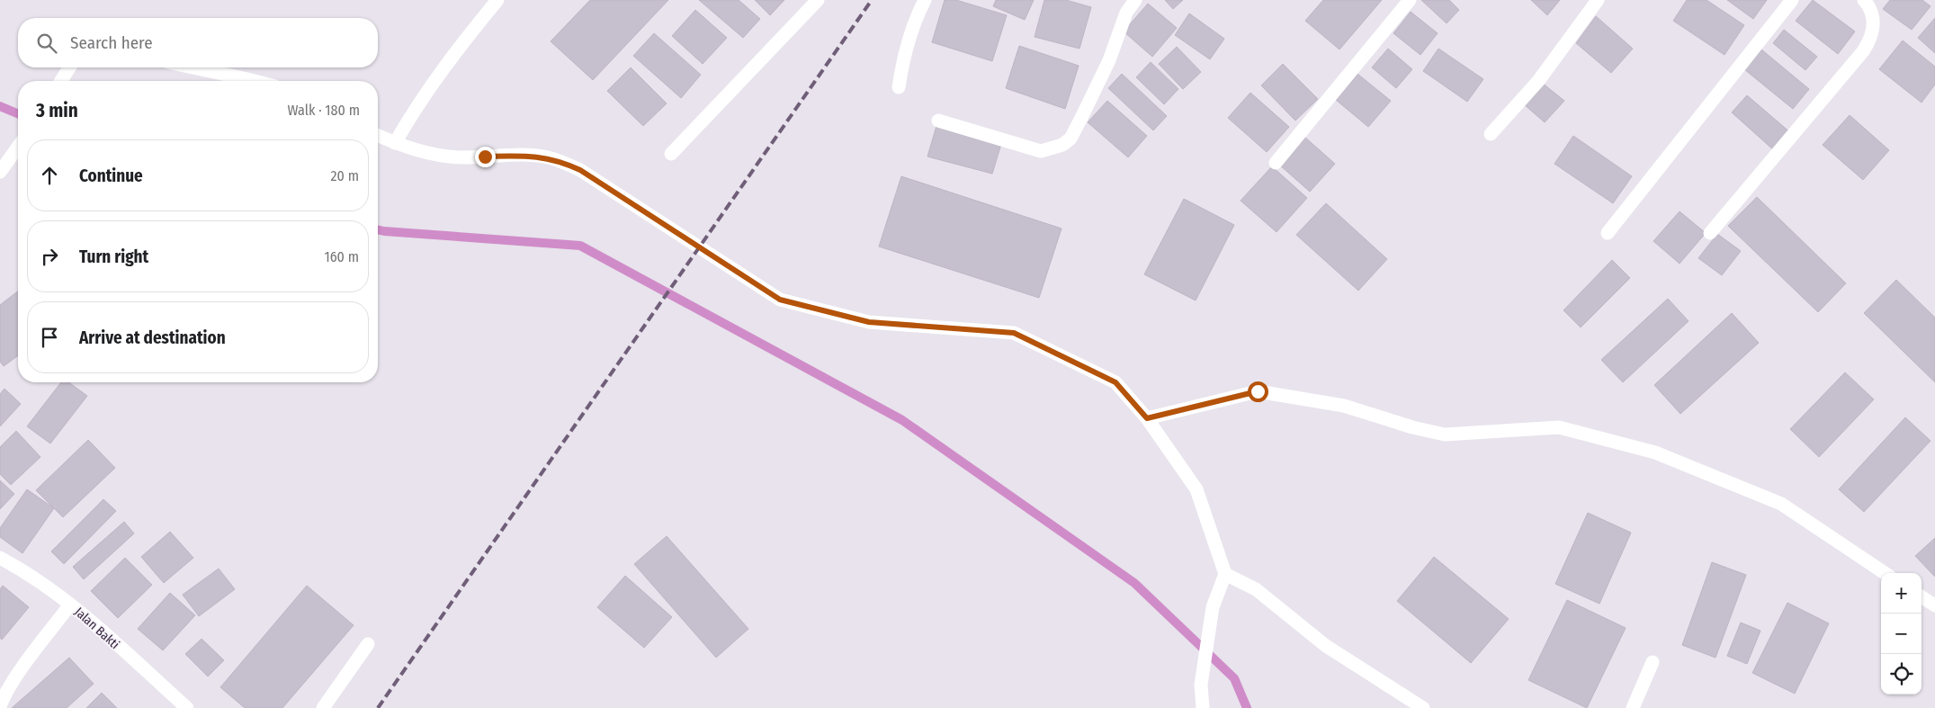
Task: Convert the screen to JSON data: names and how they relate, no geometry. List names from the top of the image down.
{
  "streets": {
    "street": ["Jalan Bakti"]
  },
  "page": {
    "search": "Search here",
    "heading": ["3 min", "Walk · 180 m"],
    "list": [
      ["Continue", "20 m"],
      ["Turn right", "160 m"],
      "Arrive at destination"
    ],
    "map_buttons": ["+", "−"]
  }
}
